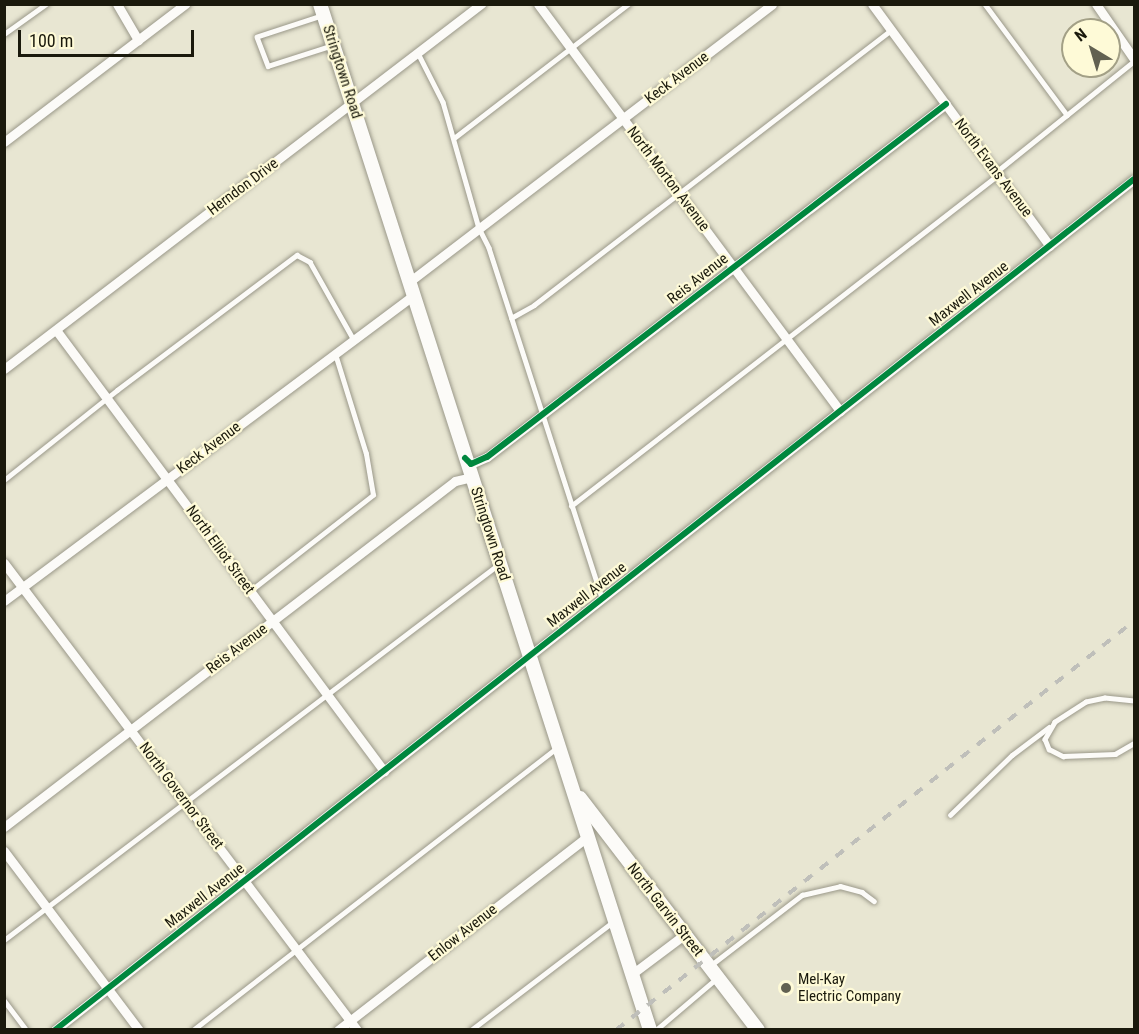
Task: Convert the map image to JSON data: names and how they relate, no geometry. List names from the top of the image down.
{
  "streets": {
    "main road": ["Stringtown Road", "North Garvin Street"],
    "street": [
      "Keck Avenue",
      "North Evans Avenue",
      "North Morton Avenue",
      "Herndon Drive",
      "Reis Avenue",
      "Maxwell Avenue",
      "North Elliot Street",
      "North Governor Street",
      "Enlow Avenue"
    ]
  },
  "crossings": [
    ["Stringtown Road", "Keck Avenue"],
    ["Stringtown Road", "Herndon Drive"],
    ["Stringtown Road", "Reis Avenue"],
    ["Stringtown Road", "Maxwell Avenue"],
    ["Stringtown Road", "North Garvin Street"],
    ["Stringtown Road", "Enlow Avenue"],
    ["Keck Avenue", "North Morton Avenue"],
    ["Keck Avenue", "North Elliot Street"],
    ["Keck Avenue", "North Governor Street"],
    ["North Evans Avenue", "Reis Avenue"],
    ["North Evans Avenue", "Maxwell Avenue"],
    ["North Morton Avenue", "Reis Avenue"],
    ["North Morton Avenue", "Maxwell Avenue"],
    ["Herndon Drive", "North Elliot Street"],
    ["Reis Avenue", "North Elliot Street"],
    ["Reis Avenue", "North Governor Street"],
    ["Maxwell Avenue", "North Elliot Street"],
    ["Maxwell Avenue", "North Governor Street"],
    ["North Governor Street", "Enlow Avenue"]
  ],
  "places": ["Mel-Kay Electric Company"],
  "scale_bar": "100 m",
  "north": "top left"
}
